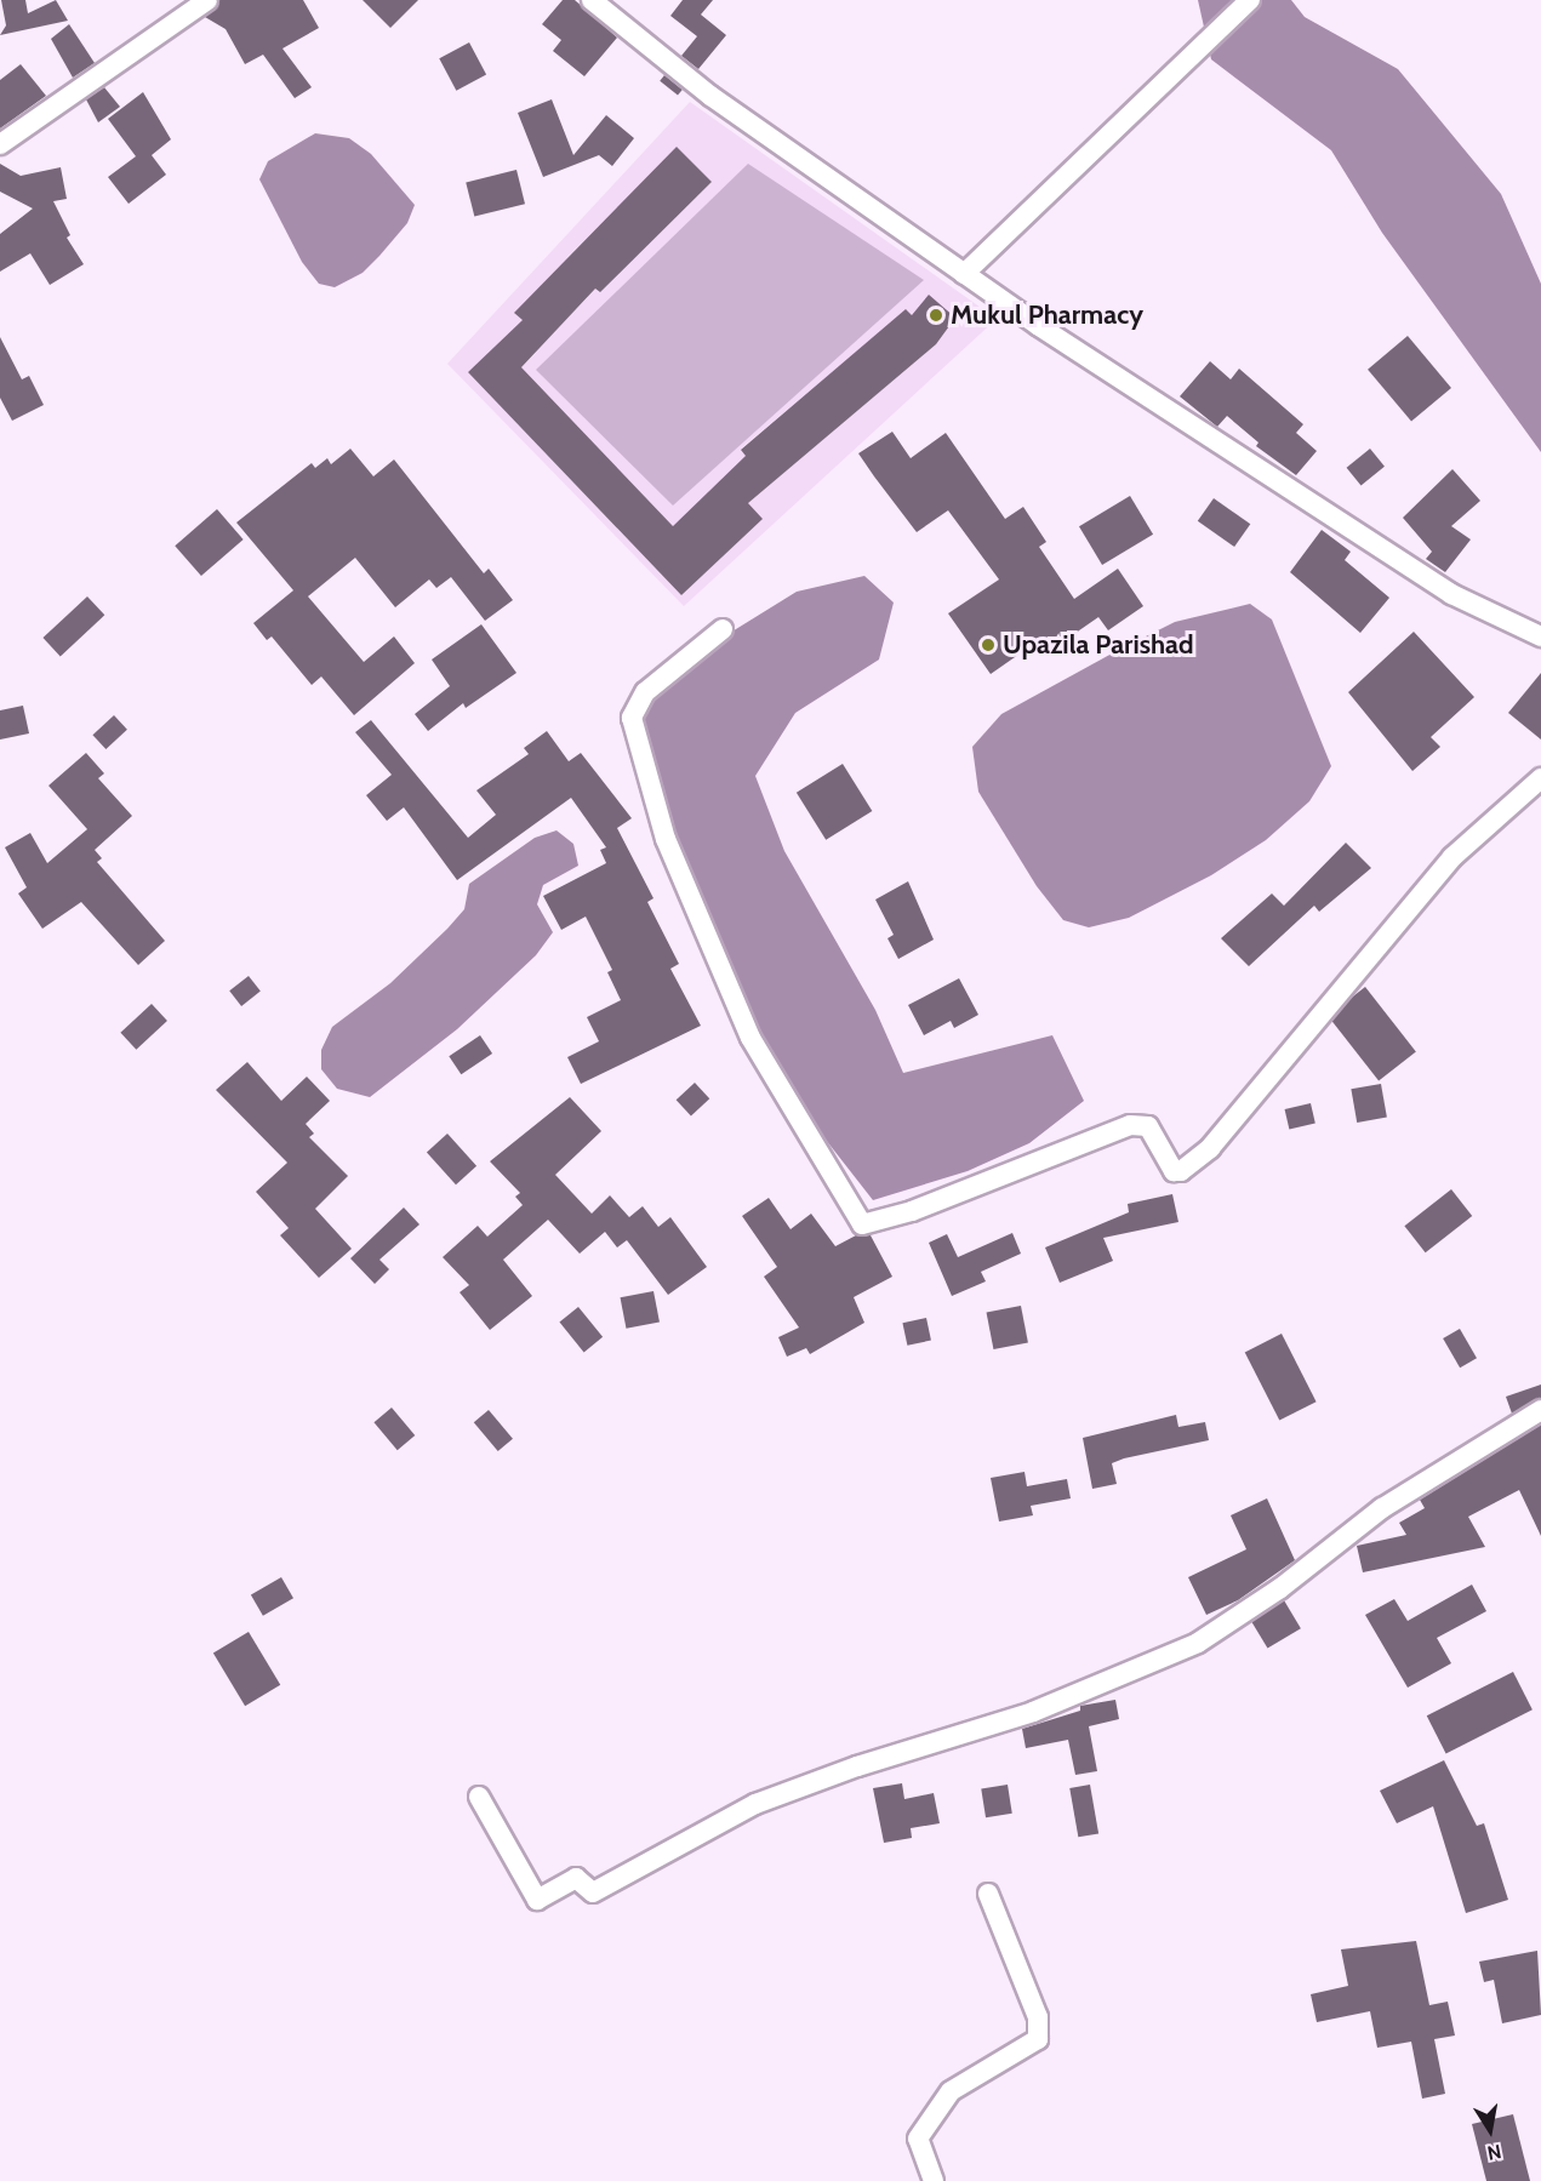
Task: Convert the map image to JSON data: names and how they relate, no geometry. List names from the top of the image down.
{
  "places": ["Mukul Pharmacy", "Upazila Parishad"],
  "north": "bottom"
}
